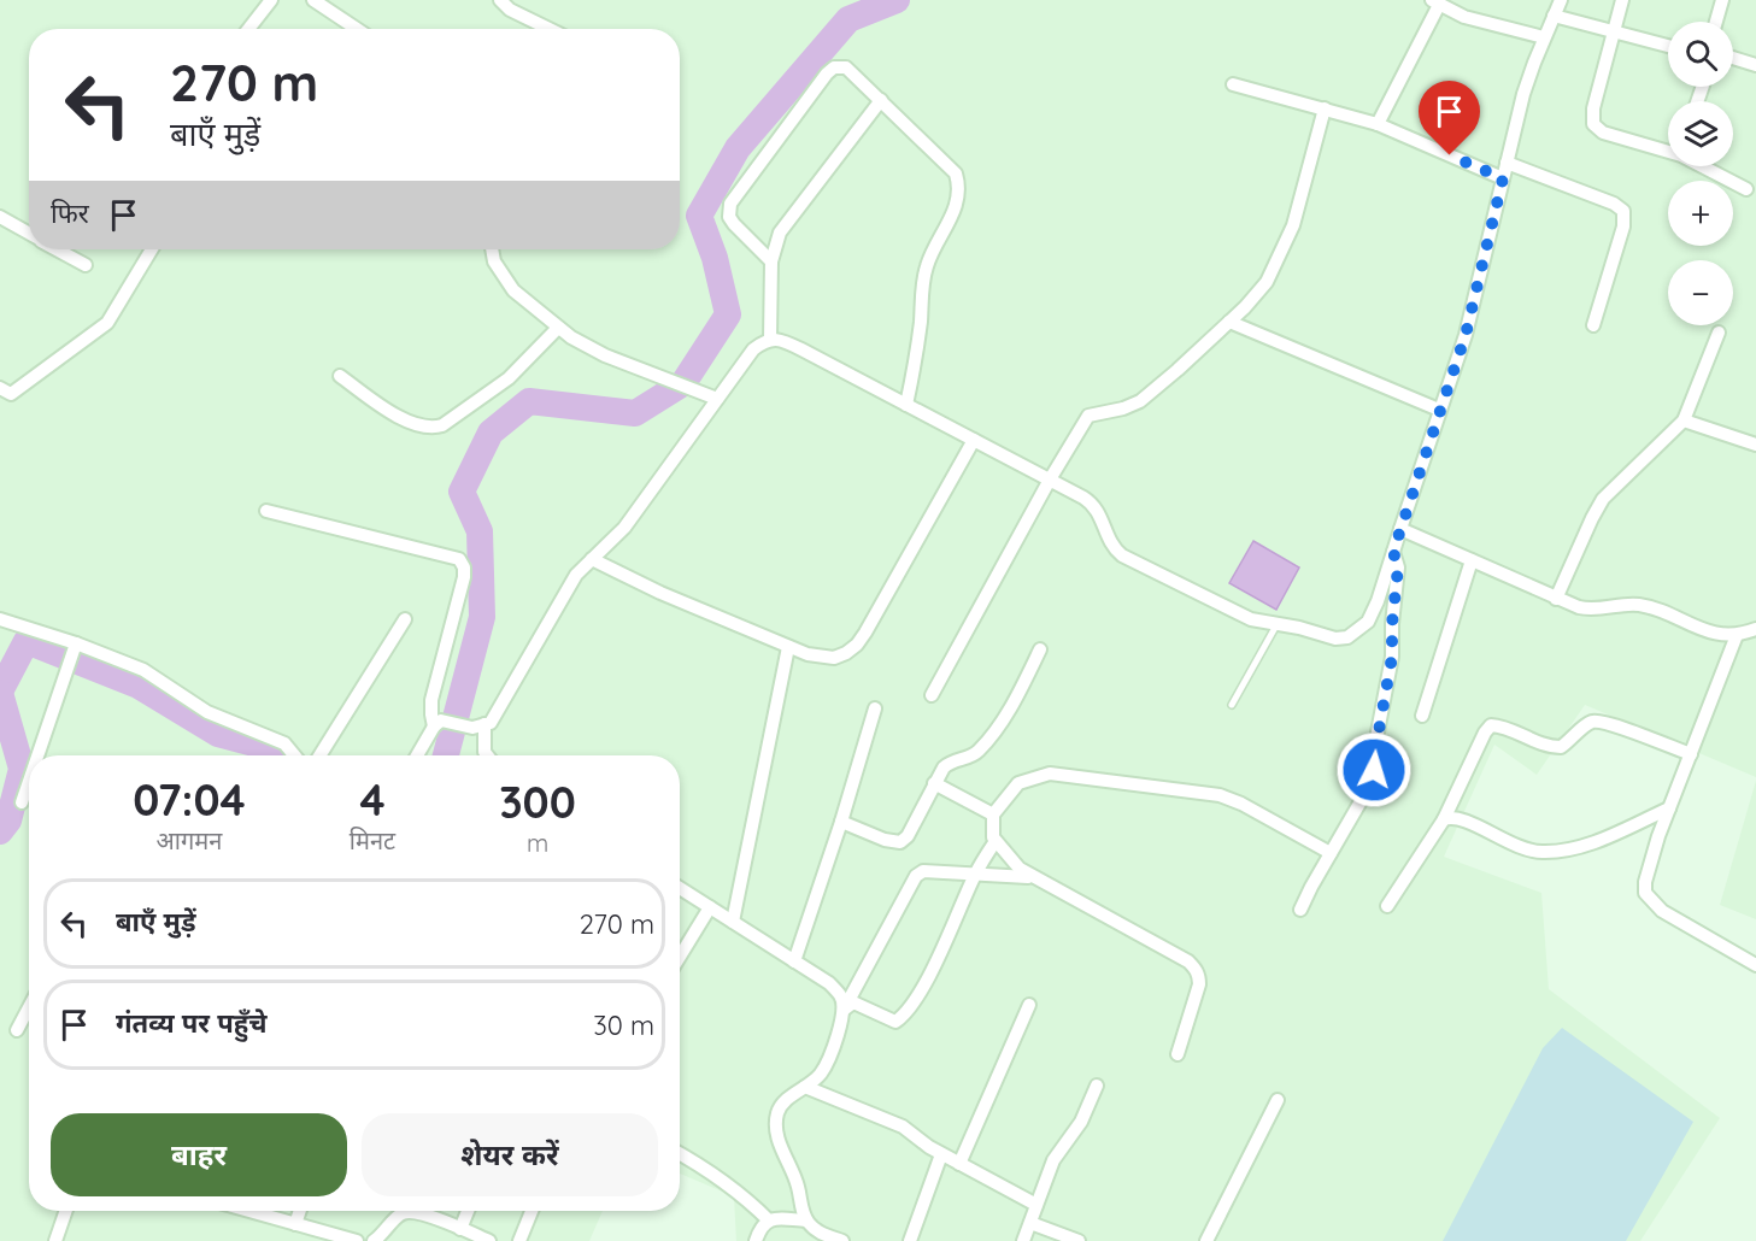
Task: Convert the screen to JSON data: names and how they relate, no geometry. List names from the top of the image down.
{
  "page": {
    "map_buttons": ["+", "−"],
    "turn": ["270 m", "बाएँ मुड़ें"],
    "then": "फिर",
    "eta": [
      "07:04",
      "आगमन",
      "4",
      "मिनट",
      "300",
      "m"
    ],
    "list": [
      {
        "name": "बाएँ मुड़ें",
        "value": "270 m"
      },
      {
        "name": "गंतव्य पर पहुँचे",
        "value": "30 m"
      }
    ],
    "buttons": ["बाहर", "शेयर करें"]
  }
}
